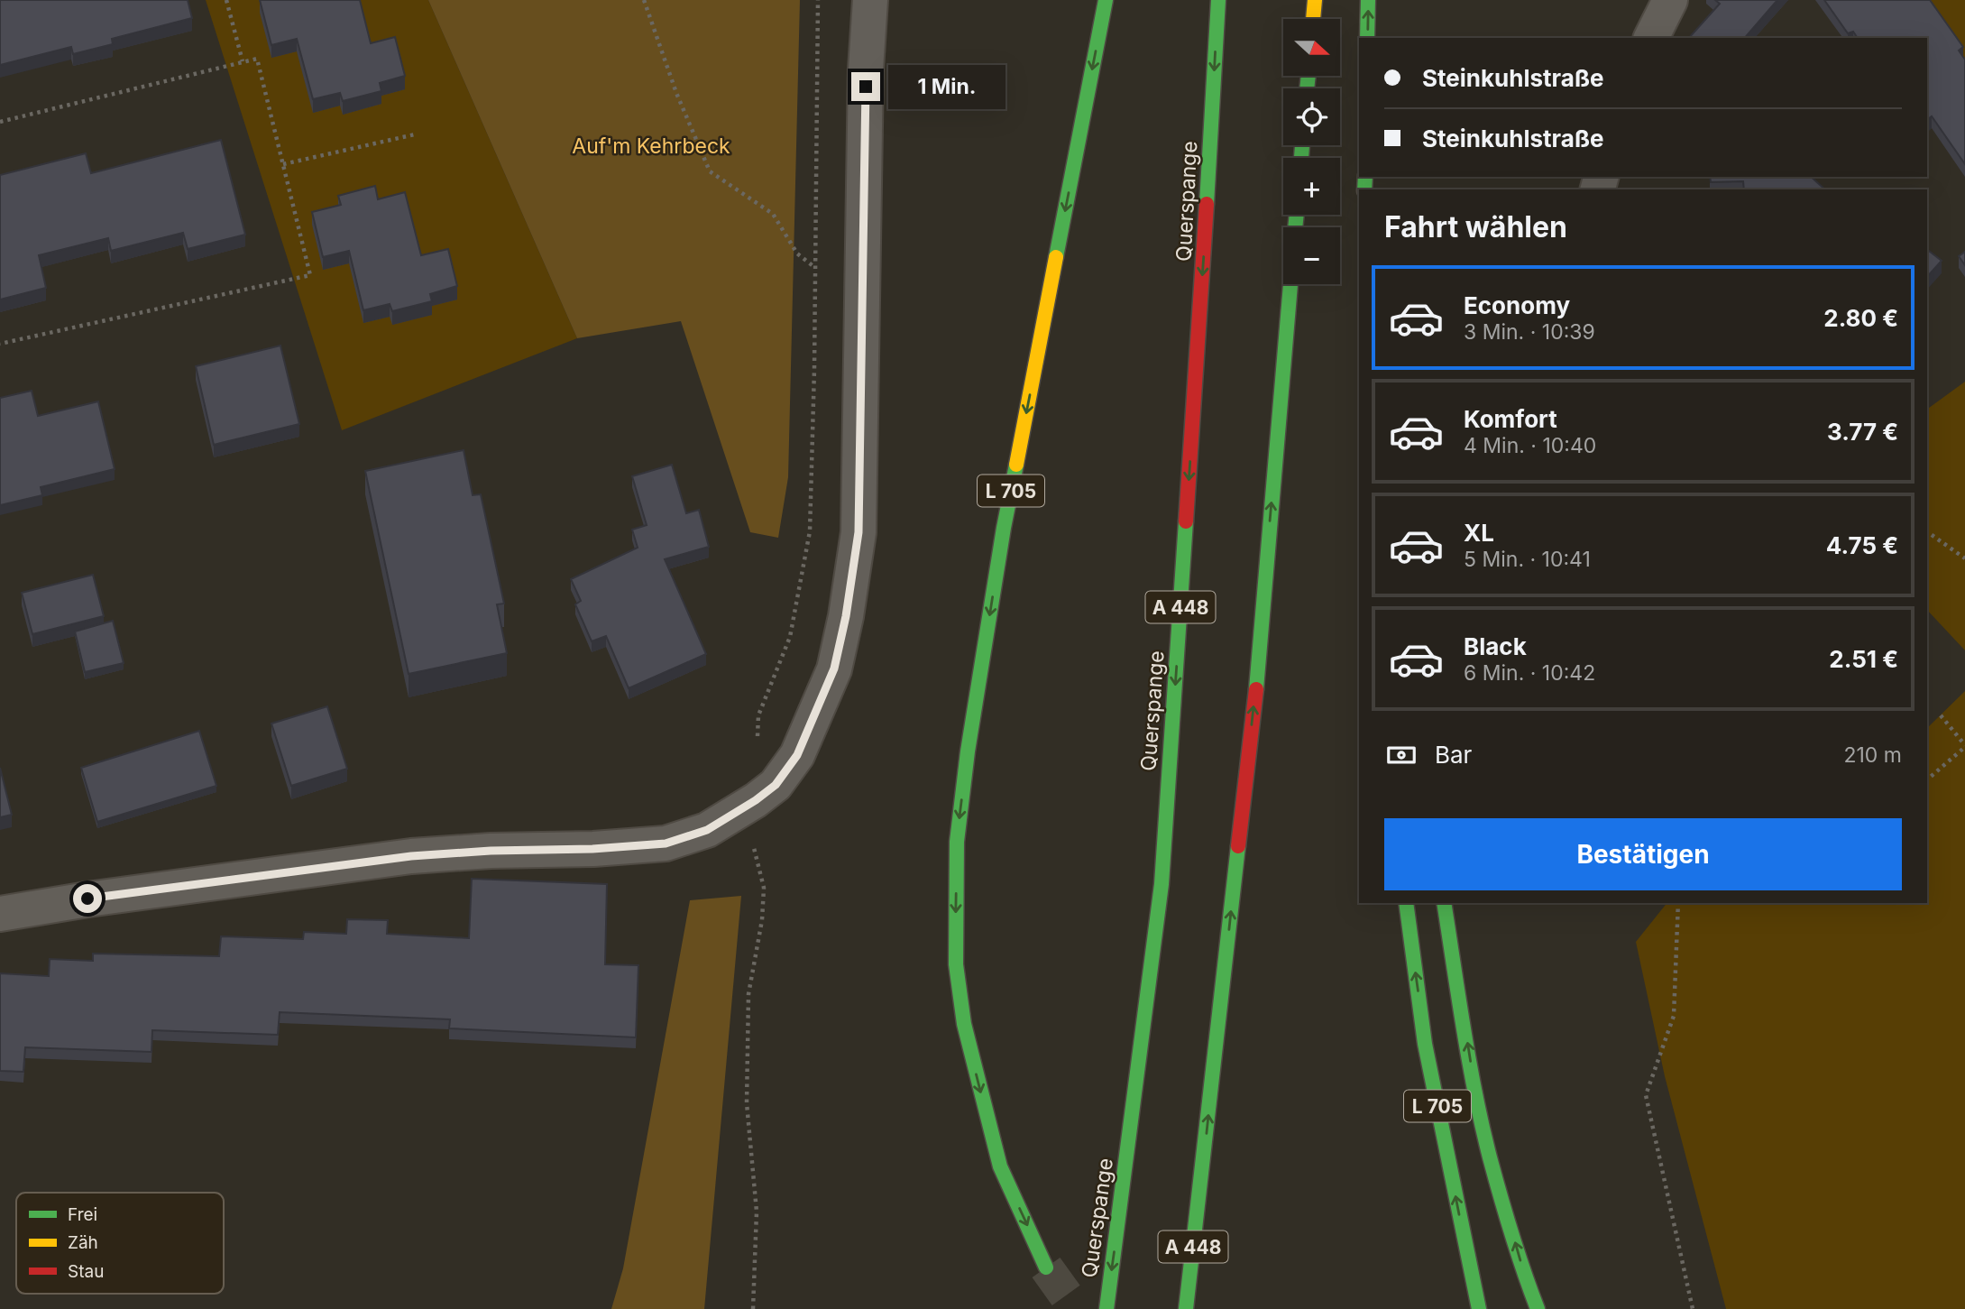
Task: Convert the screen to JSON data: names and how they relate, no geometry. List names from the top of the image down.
{
  "streets": {
    "highway": ["Querspange", "L 705", "A 448"]
  },
  "parks": ["Auf'm Kehrbeck"],
  "legend": ["Frei", "Zäh", "Stau"],
  "north": "right",
  "page": {
    "map_buttons": ["+", "−"],
    "banner": ["Steinkuhlstraße", "Steinkuhlstraße"],
    "bubble": "1 Min.",
    "heading": "Fahrt wählen",
    "list": [
      {
        "name": "Economy",
        "note": "3 Min. · 10:39",
        "value": "2.80 €"
      },
      {
        "name": "Komfort",
        "note": "4 Min. · 10:40",
        "value": "3.77 €"
      },
      {
        "name": "XL",
        "note": "5 Min. · 10:41",
        "value": "4.75 €"
      },
      {
        "name": "Black",
        "note": "6 Min. · 10:42",
        "value": "2.51 €"
      }
    ],
    "pay": ["Bar", "210 m"],
    "buttons": "Bestätigen"
  }
}
